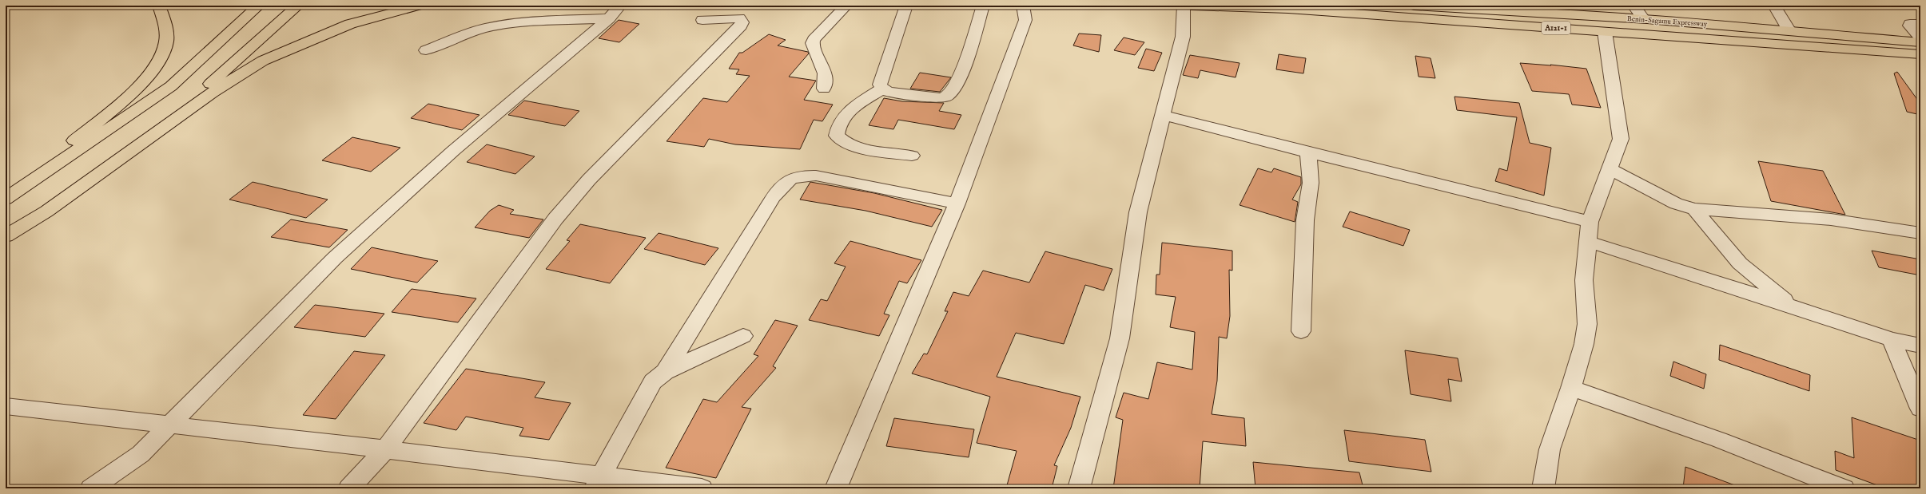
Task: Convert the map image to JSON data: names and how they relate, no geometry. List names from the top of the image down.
{
  "streets": {
    "highway": ["Benin-Sagamu Expressway", "A121-1"]
  }
}
